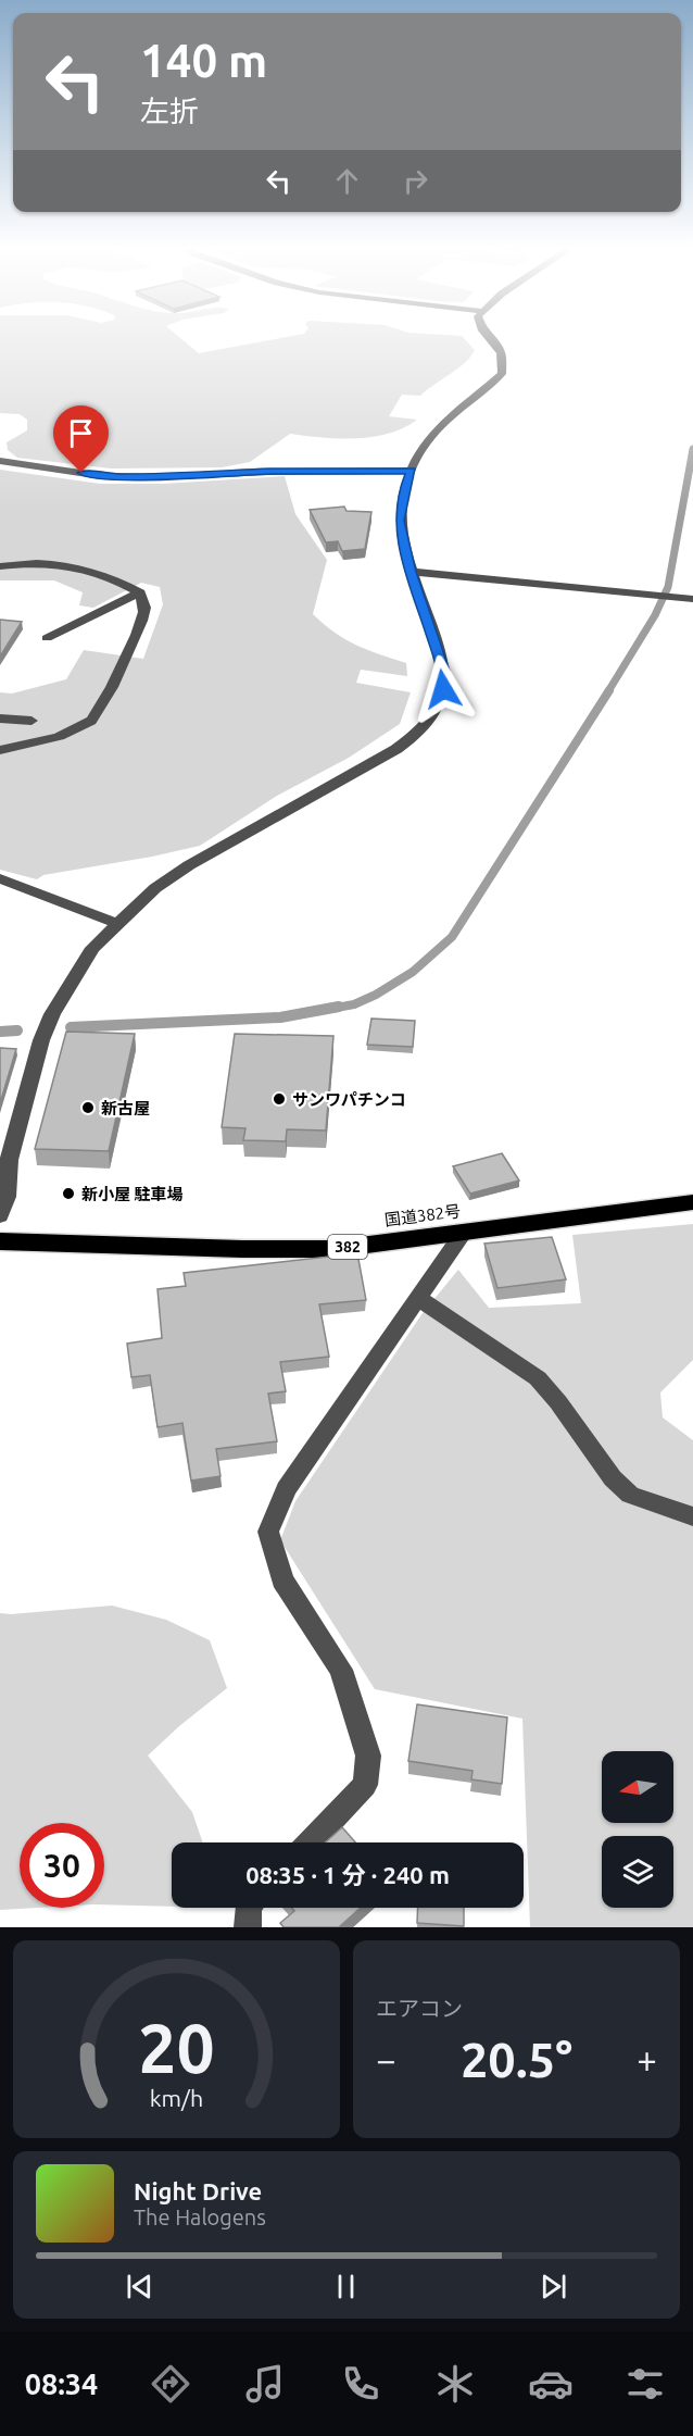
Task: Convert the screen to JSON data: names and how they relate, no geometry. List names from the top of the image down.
{
  "streets": {
    "highway": ["国道382号", "382"]
  },
  "places": ["サンワパチンコ", "新古屋", "新小屋 駐車場"],
  "north": "left",
  "page": {
    "turn": ["140 m", "左折"],
    "limit": "30",
    "trip": "08:35 · 1 分 · 240 m",
    "tile": "エアコン",
    "heat": ["−", "20.5°", "+"],
    "song": ["Night Drive", "The Halogens"],
    "tabs": "08:34",
    "gauge": ["20", "km/h"]
  }
}
